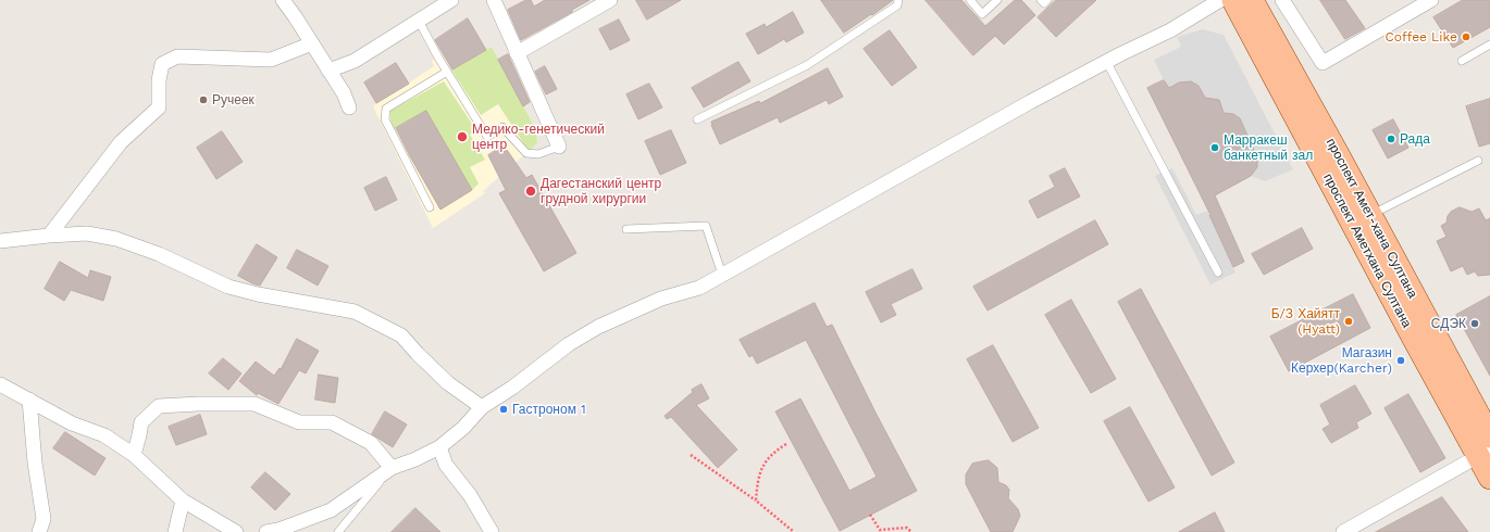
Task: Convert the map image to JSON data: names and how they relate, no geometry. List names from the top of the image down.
{
  "streets": {
    "main road": ["проспект Амет-хана Султана", "проспект Аметхана Султана"]
  },
  "places": [
    "Coffee Like",
    "Ручеек",
    "Медико-генетический центр",
    "Рада",
    "Марракеш банкетный зал",
    "Дагестанский центр грудной хирургии",
    "Б/З Хайятт (Hyatt)",
    "СДЭК",
    "Магазин Керхер(Karcher)",
    "Гастроном 1"
  ]
}
